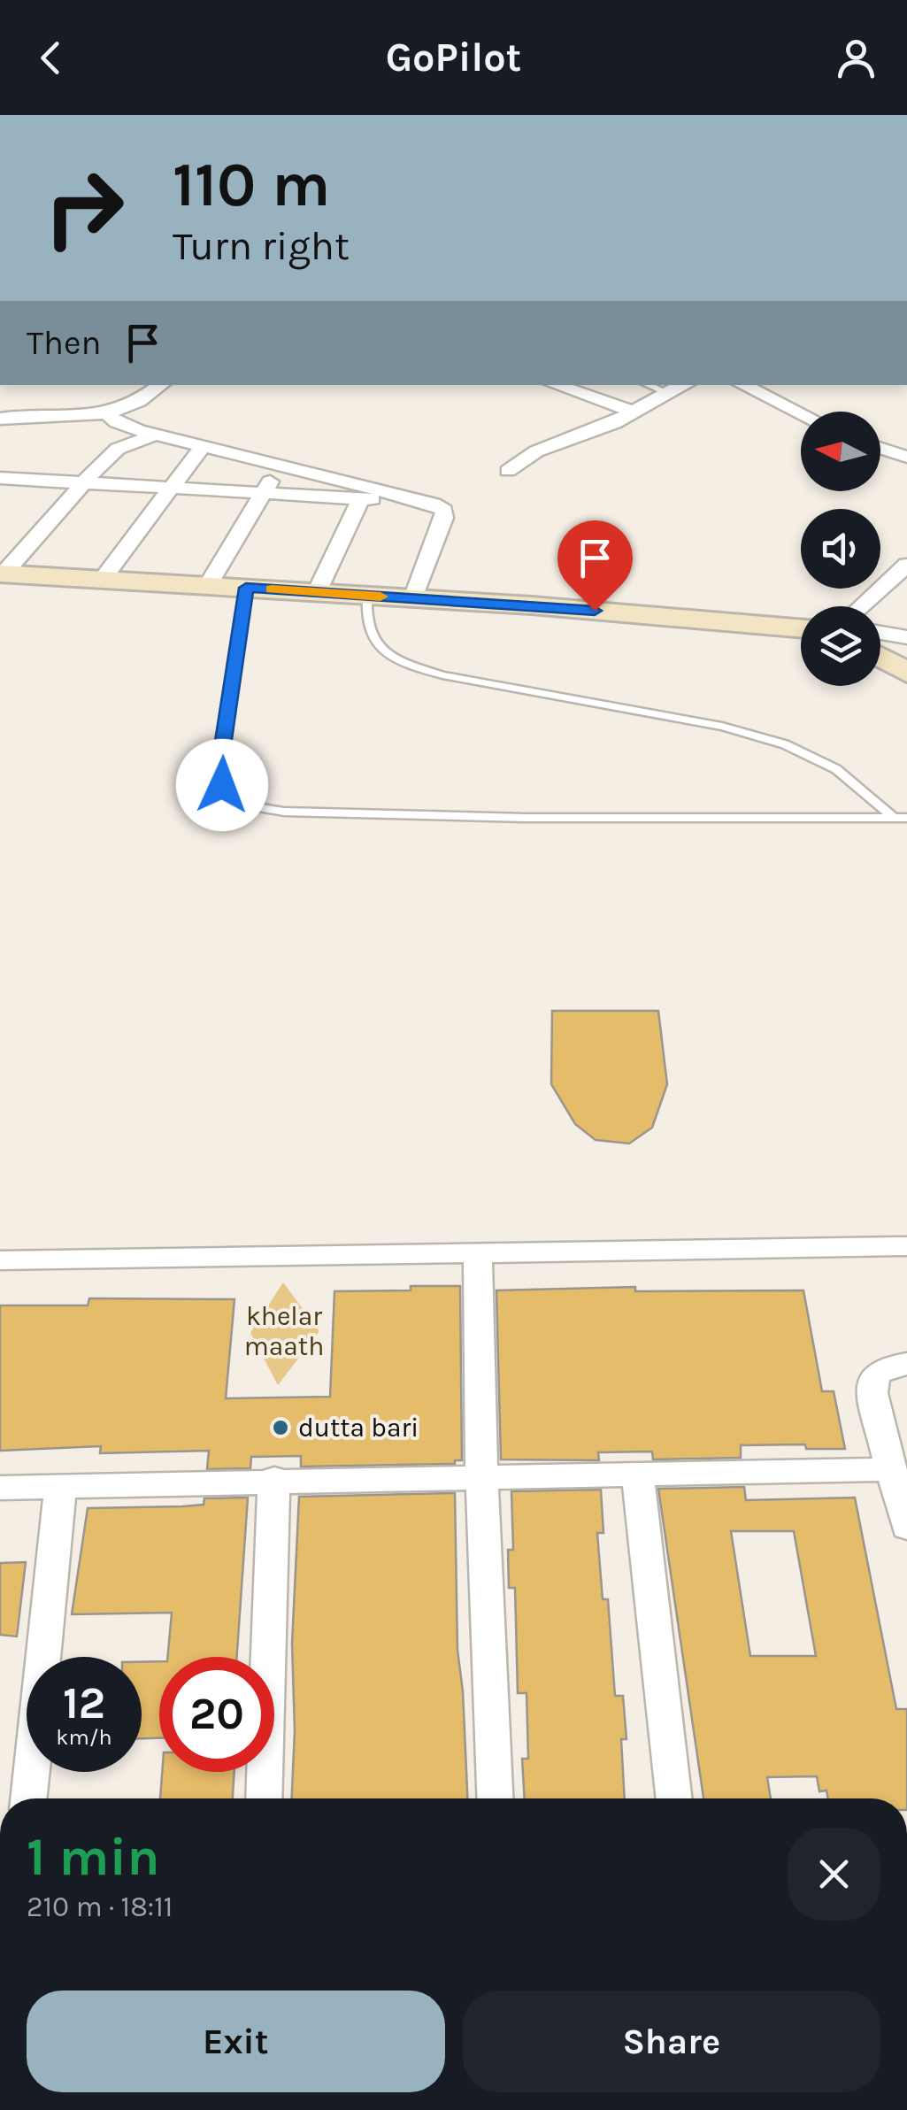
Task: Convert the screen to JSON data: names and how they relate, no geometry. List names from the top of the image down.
{
  "parks": ["khelar maath"],
  "places": ["dutta bari"],
  "north": "left",
  "page": {
    "header": "GoPilot",
    "turn": ["110 m", "Turn right"],
    "then": "Then",
    "speed": "12 km/h",
    "limit": "20",
    "heading": ["1 min", "210 m · 18:11"],
    "buttons": ["Exit", "Share"]
  }
}
